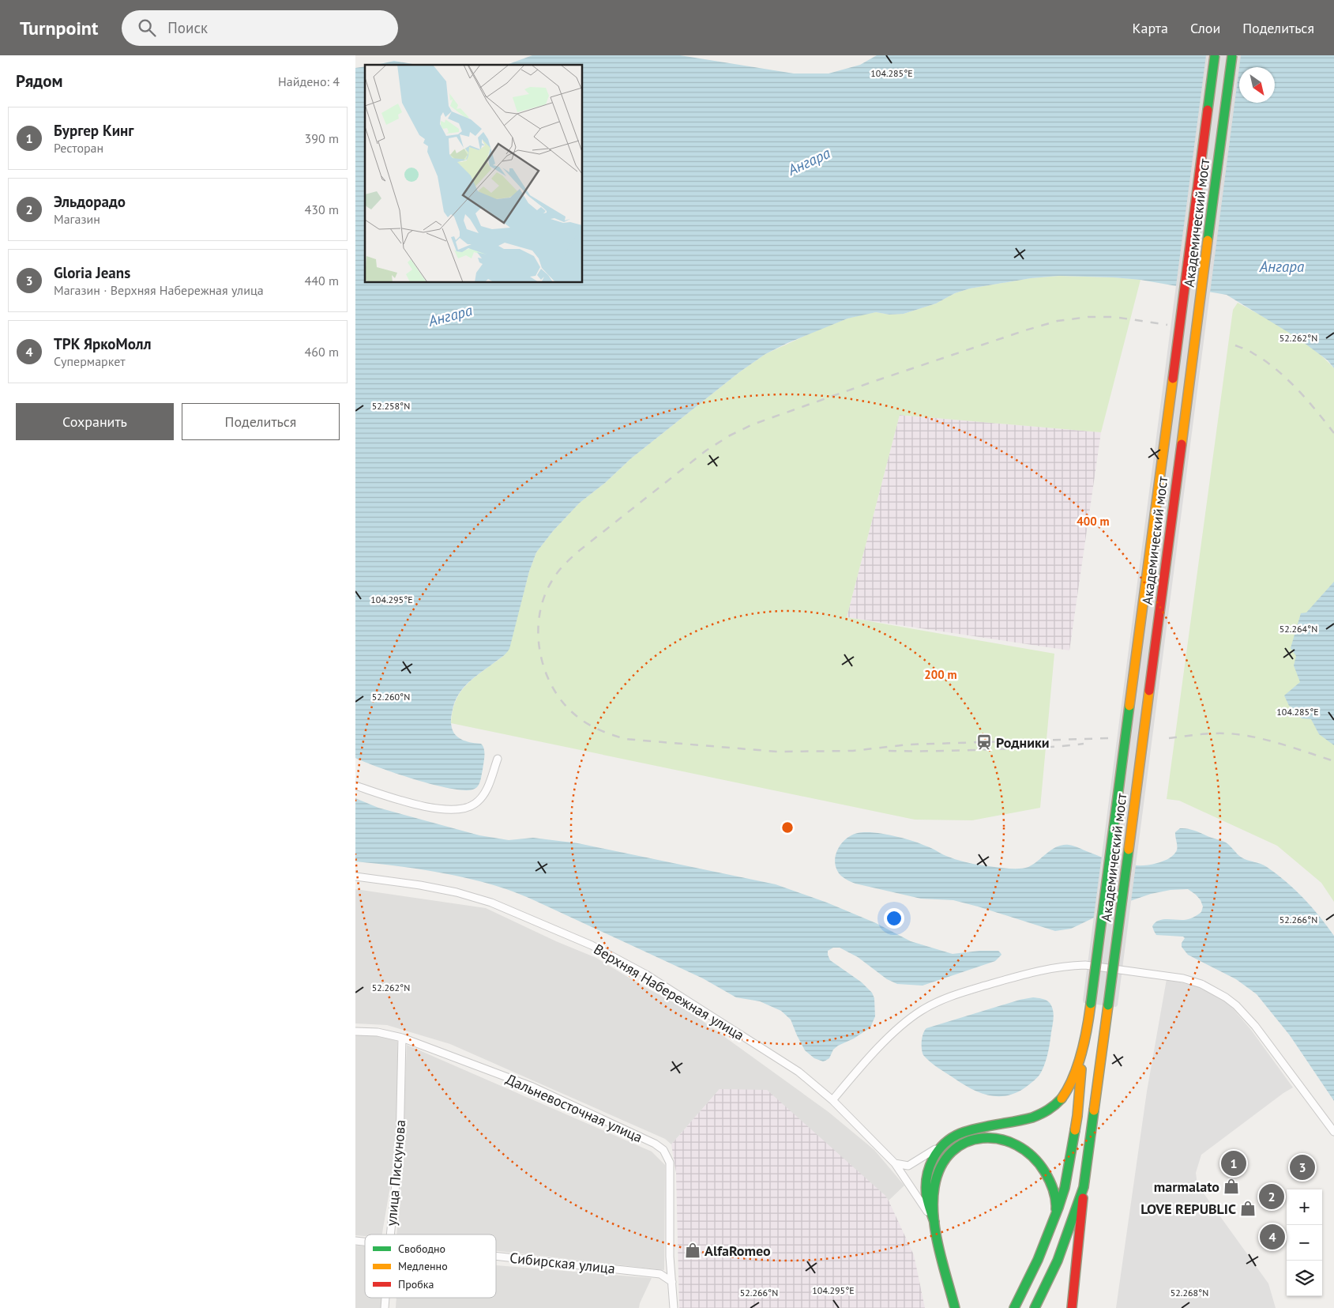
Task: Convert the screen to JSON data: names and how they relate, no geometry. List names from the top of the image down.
{
  "streets": {
    "main road": ["Академический мост"],
    "street": [
      "Верхняя Набережная улица",
      "Дальневосточная улица",
      "улица Пискунова",
      "Сибирская улица"
    ]
  },
  "crossings": [
    ["Дальневосточная улица", "улица Пискунова"],
    ["Дальневосточная улица", "Сибирская улица"]
  ],
  "water": ["Ангара"],
  "places": {
    "station": ["Родники"],
    "shop": ["marmalato", "LOVE REPUBLIC", "AlfaRomeo"]
  },
  "legend": ["Свободно", "Медленно", "Пробка"],
  "north": "bottom right",
  "page": {
    "header": "Turnpoint",
    "search": "Поиск",
    "nav": ["Карта", "Слои", "Поделиться"],
    "heading": ["Рядом", "Найдено: 4"],
    "list": [
      {
        "mark": "1",
        "name": "Бургер Кинг",
        "note": "Ресторан",
        "value": "390 m"
      },
      {
        "mark": "2",
        "name": "Эльдорадо",
        "note": "Магазин",
        "value": "430 m"
      },
      {
        "mark": "3",
        "name": "Gloria Jeans",
        "note": "Магазин · Верхняя Набережная улица",
        "value": "440 m"
      },
      {
        "mark": "4",
        "name": "ТРК ЯркоМолл",
        "note": "Супермаркет",
        "value": "460 m"
      }
    ],
    "buttons": ["Сохранить", "Поделиться"],
    "pins": [
      "1",
      "3",
      "2",
      "4"
    ],
    "map_buttons": ["+", "−"]
  },
  "coordinates": [
    "104.285°E",
    "52.262°N",
    "52.258°N",
    "104.295°E",
    "52.264°N",
    "52.260°N",
    "52.266°N",
    "52.268°N"
  ],
  "rings": ["400 m", "200 m"]
}
